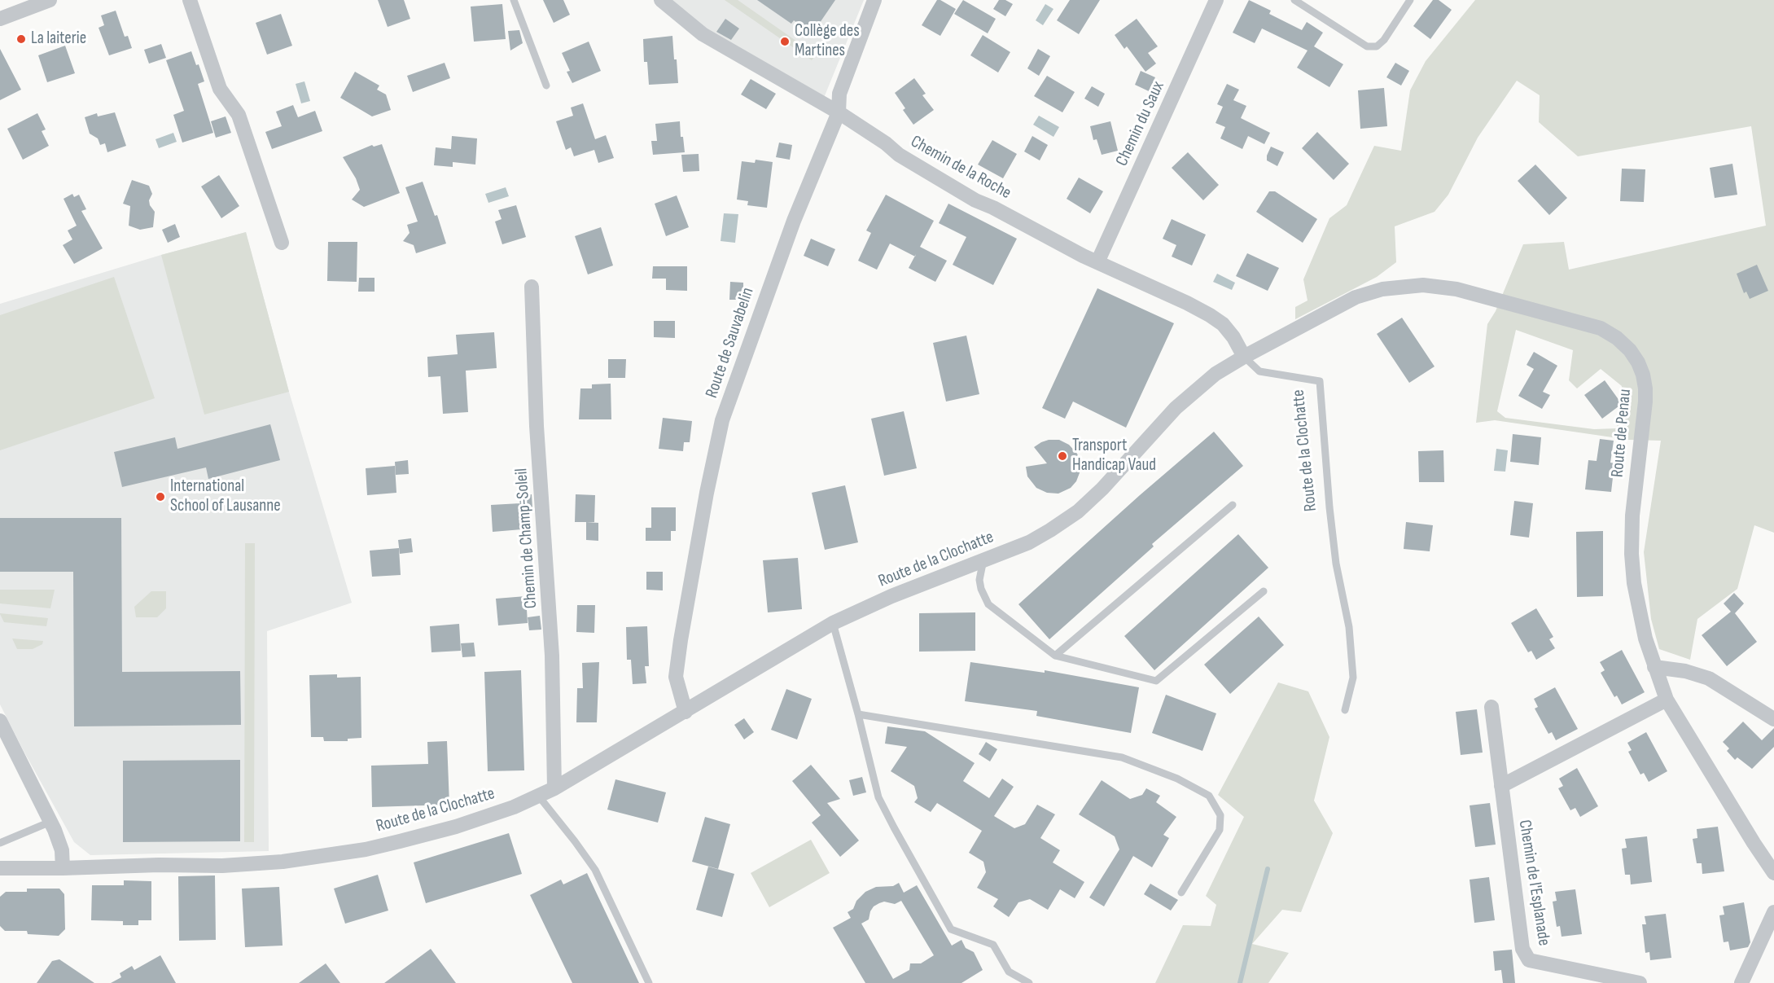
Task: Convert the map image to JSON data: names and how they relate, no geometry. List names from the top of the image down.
{
  "streets": {
    "street": [
      "Chemin du Saux",
      "Chemin de la Roche",
      "Route de Sauvabelin",
      "Route de Penau",
      "Route de la Clochatte",
      "Chemin de Champ-Soleil",
      "Chemin de l'Esplanade"
    ]
  },
  "crossings": [
    ["Chemin du Saux", "Chemin de la Roche"],
    ["Chemin de la Roche", "Route de Sauvabelin"],
    ["Chemin de la Roche", "Route de Penau"],
    ["Chemin de la Roche", "Route de la Clochatte"],
    ["Route de Sauvabelin", "Route de la Clochatte"],
    ["Route de Penau", "Route de la Clochatte"],
    ["Route de la Clochatte", "Chemin de Champ-Soleil"]
  ],
  "places": [
    "La laiterie",
    "Collège des Martines",
    "Transport Handicap Vaud",
    "International School of Lausanne"
  ]
}
